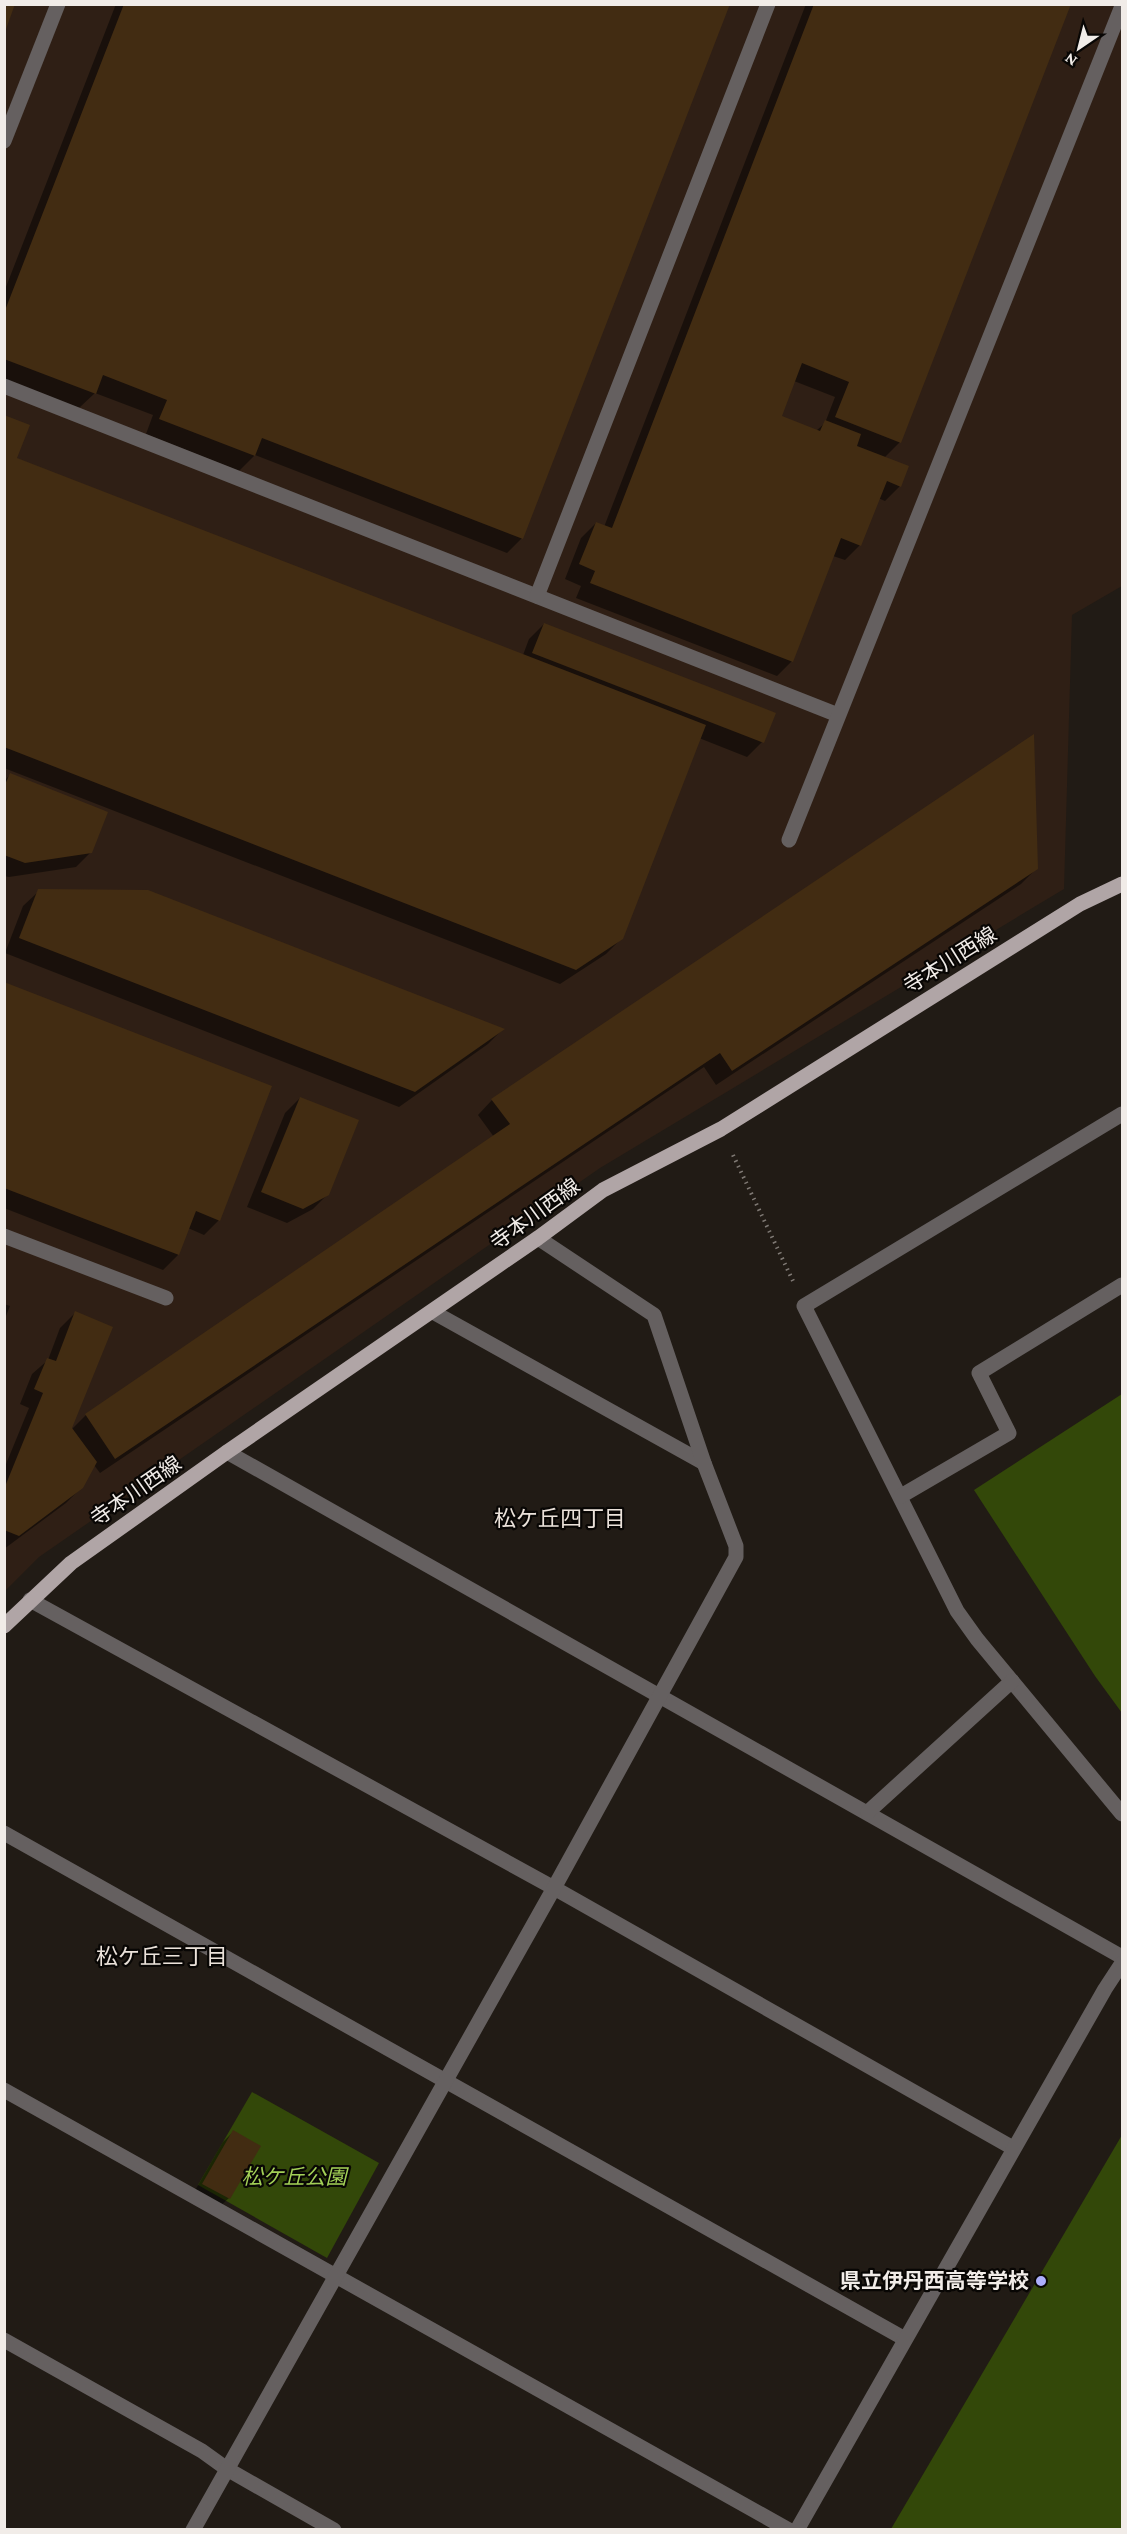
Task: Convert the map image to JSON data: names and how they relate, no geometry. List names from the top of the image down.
{
  "streets": {
    "main road": ["寺本川西線"]
  },
  "districts": ["松ケ丘四丁目", "松ケ丘三丁目"],
  "parks": ["松ケ丘公園"],
  "places": ["県立伊丹西高等学校"],
  "north": "bottom left"
}
